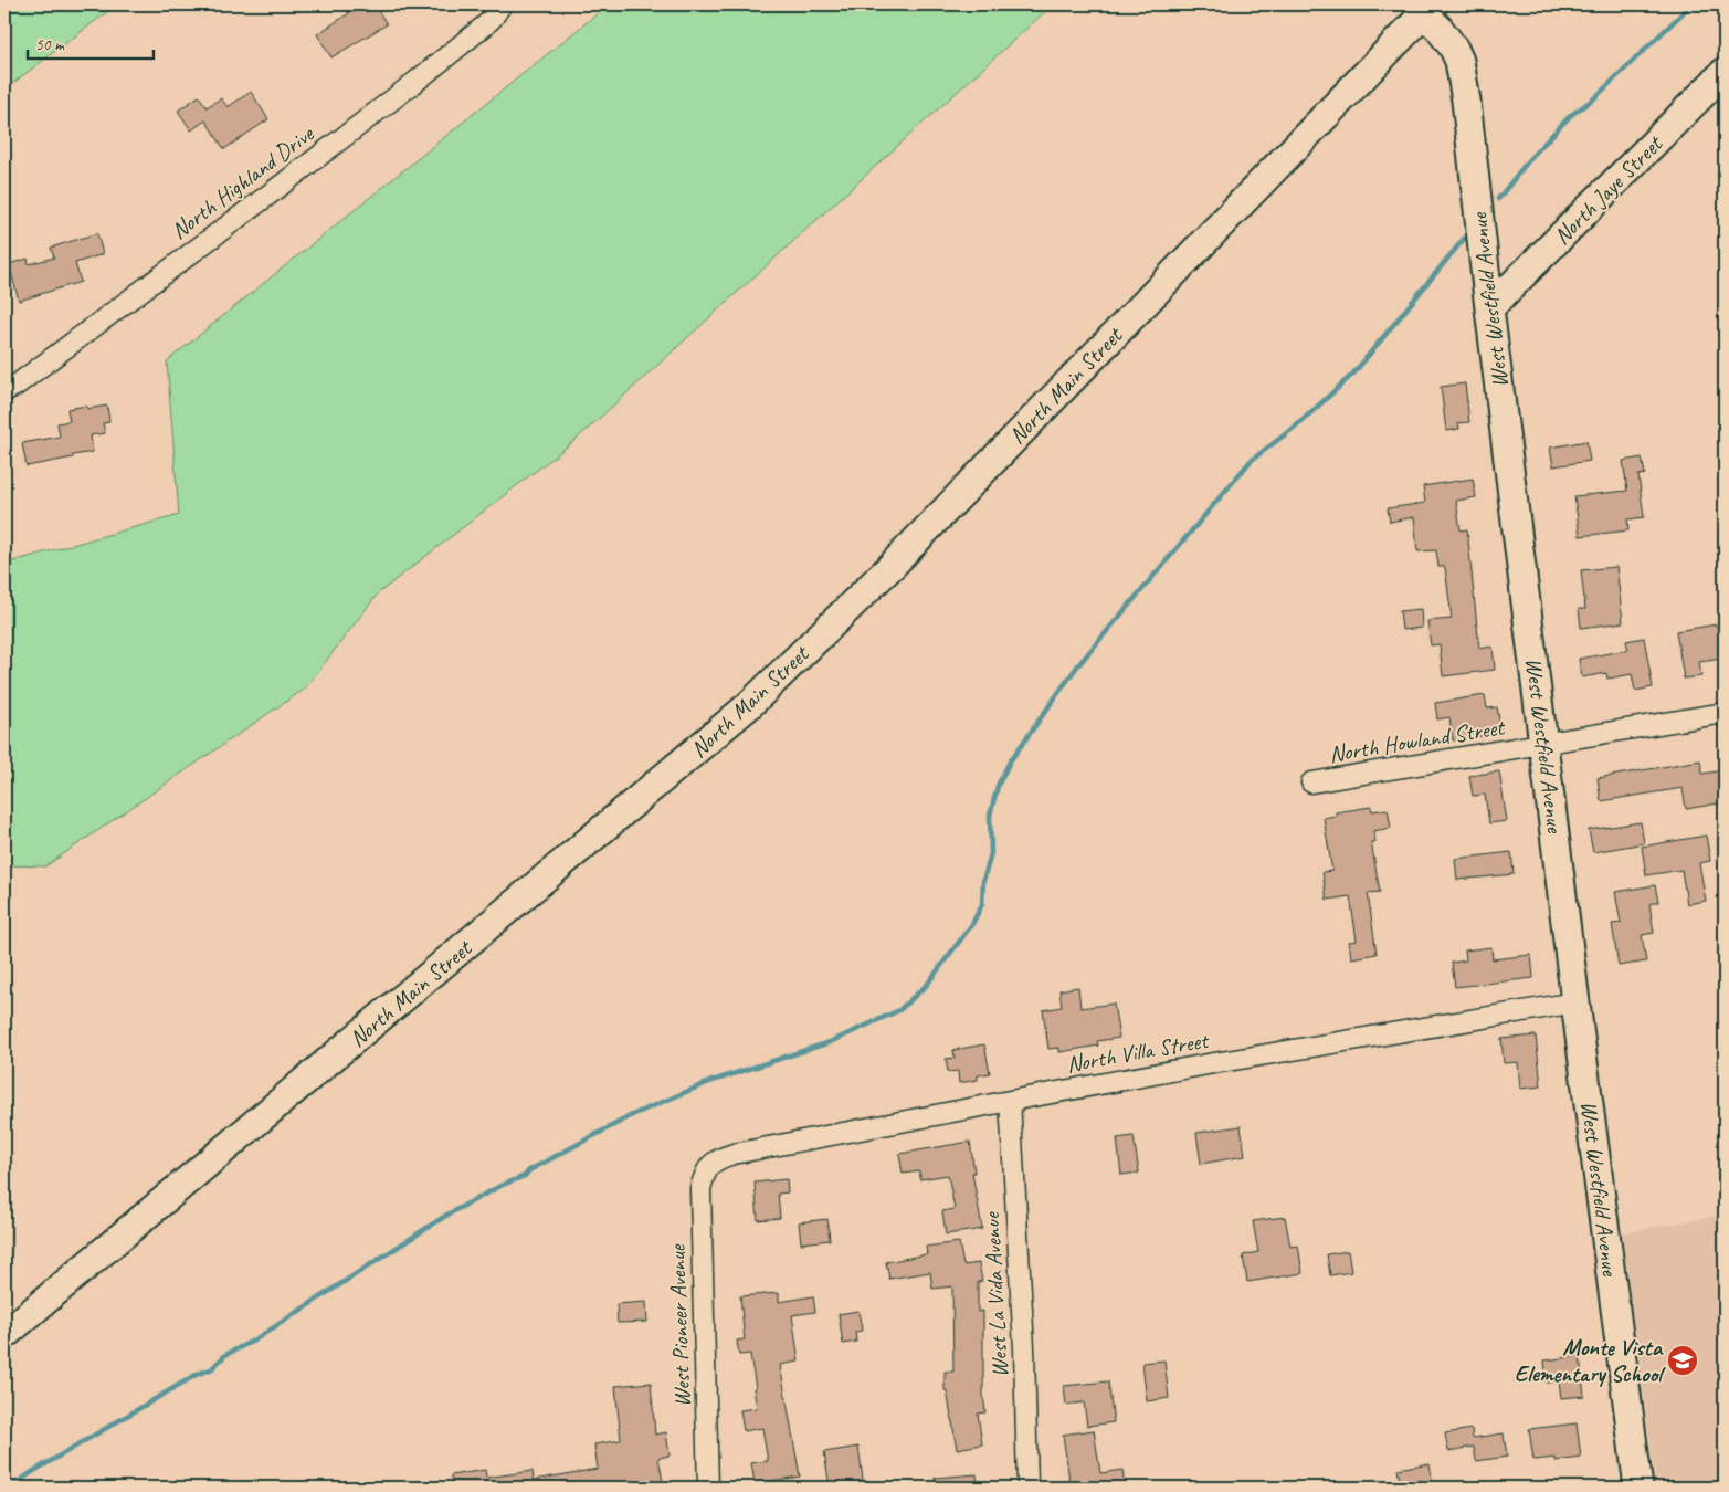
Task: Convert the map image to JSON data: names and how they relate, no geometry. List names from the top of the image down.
{
  "streets": {
    "main road": ["North Jaye Street", "West Westfield Avenue", "North Main Street"],
    "street": [
      "North Highland Drive",
      "North Howland Street",
      "North Villa Street",
      "West La Vida Avenue",
      "West Pioneer Avenue"
    ]
  },
  "crossings": [
    ["North Jaye Street", "West Westfield Avenue"],
    ["West Westfield Avenue", "North Main Street"],
    ["West Westfield Avenue", "North Howland Street"],
    ["West Westfield Avenue", "North Villa Street"],
    ["North Villa Street", "West La Vida Avenue"],
    ["North Villa Street", "West Pioneer Avenue"]
  ],
  "places": {
    "school or university": ["Monte Vista Elementary School"]
  },
  "scale_bar": "50 m"
}
